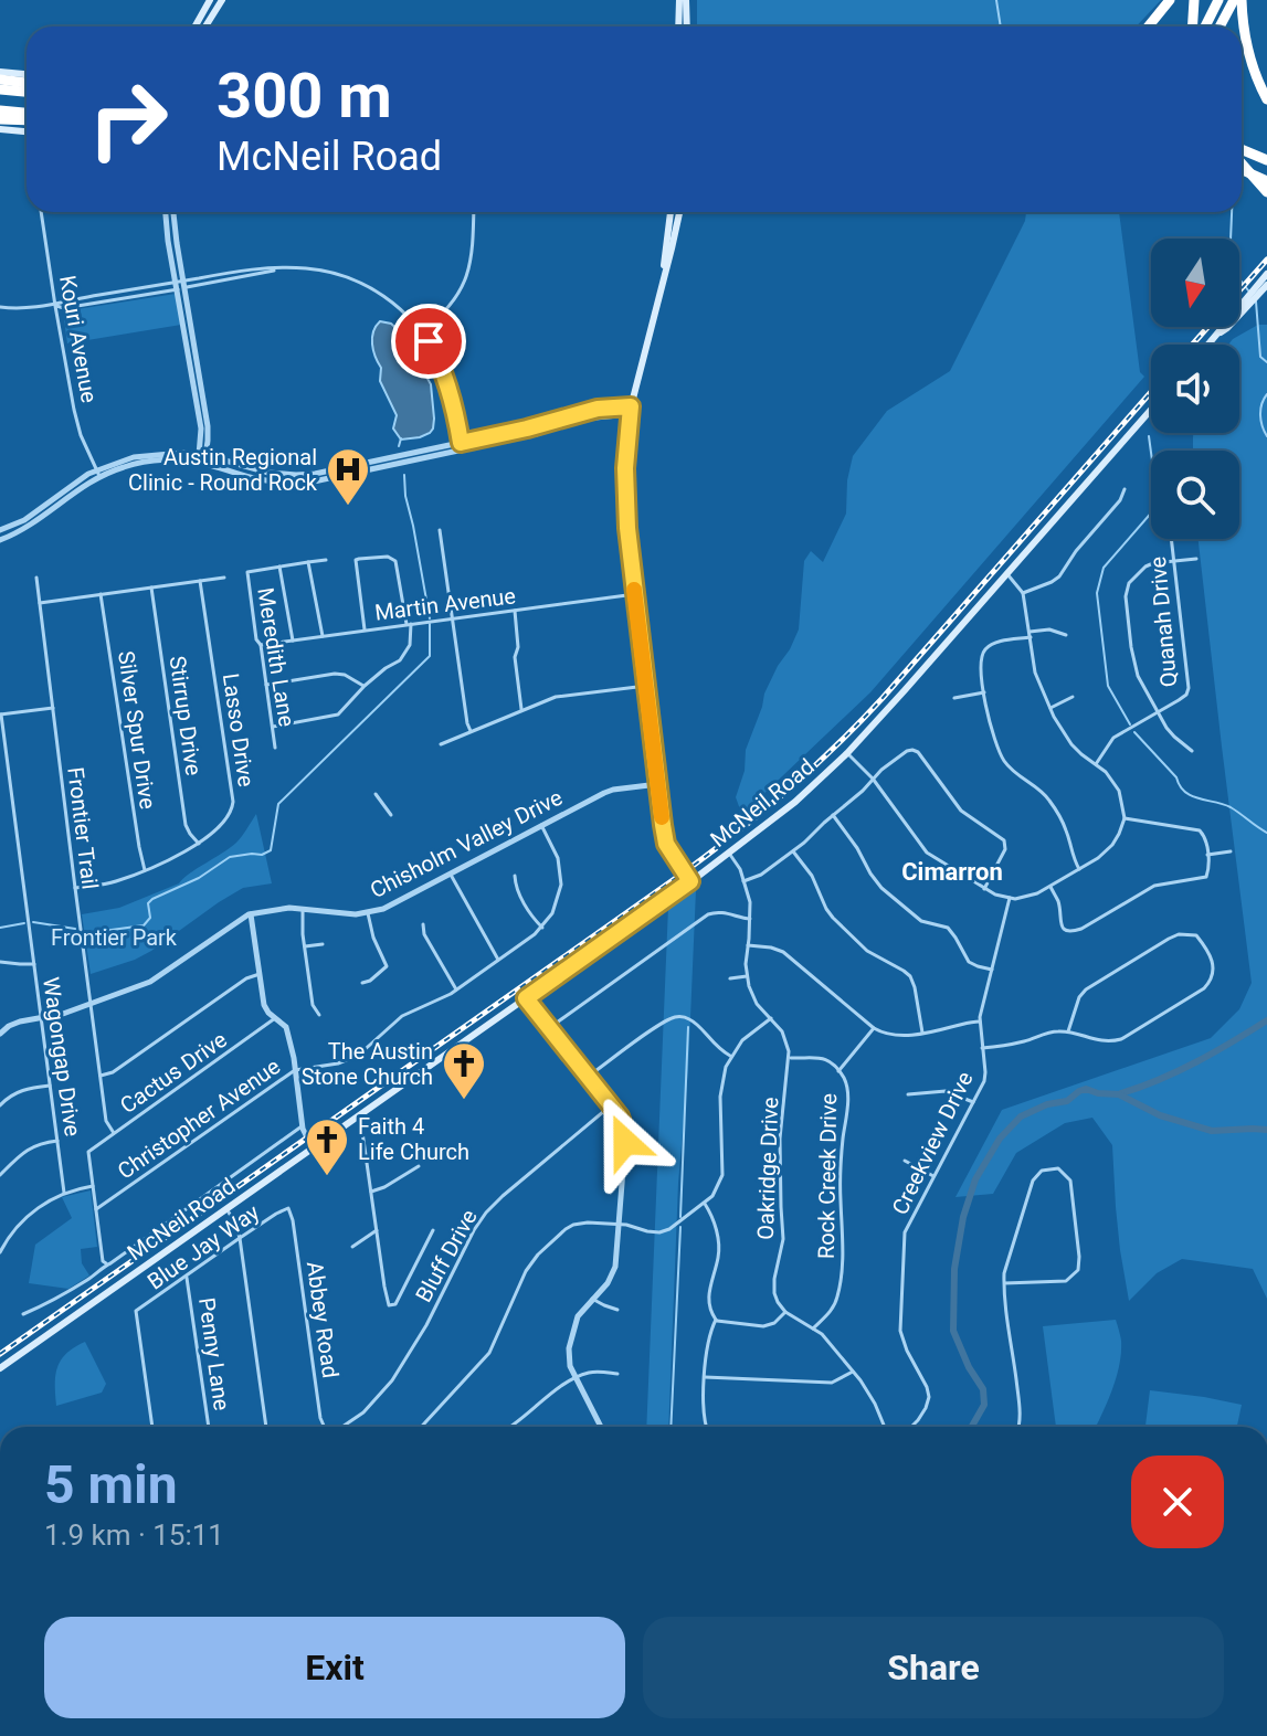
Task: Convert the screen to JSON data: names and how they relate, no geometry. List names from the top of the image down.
{
  "streets": {
    "main road": ["McNeil Road"],
    "street": [
      "Kouri Avenue",
      "Martin Avenue",
      "Quanah Drive",
      "Meredith Lane",
      "Stirrup Drive",
      "Silver Spur Drive",
      "Lasso Drive",
      "Frontier Trail",
      "Chisholm Valley Drive",
      "Wagongap Drive",
      "Cactus Drive",
      "Christopher Avenue",
      "Creekview Drive",
      "Oakridge Drive",
      "Rock Creek Drive",
      "Blue Jay Way",
      "Bluff Drive",
      "Abbey Road",
      "Penny Lane"
    ]
  },
  "crossings": [
    ["Martin Avenue", "Meredith Lane"],
    ["Stirrup Drive", "Lasso Drive"],
    ["Silver Spur Drive", "Lasso Drive"],
    ["Lasso Drive", "Frontier Trail"],
    ["Frontier Trail", "Chisholm Valley Drive"],
    ["Frontier Trail", "Cactus Drive"],
    ["Chisholm Valley Drive", "Wagongap Drive"],
    ["Oakridge Drive", "Rock Creek Drive"],
    ["Blue Jay Way", "Abbey Road"],
    ["Blue Jay Way", "Penny Lane"]
  ],
  "districts": ["Cimarron"],
  "parks": ["Frontier Park"],
  "places": {
    "hospital": ["Austin Regional Clinic - Round Rock"],
    "church": ["The Austin Stone Church", "Faith 4 Life Church"]
  },
  "north": "bottom",
  "page": {
    "turn": ["300 m", "McNeil Road"],
    "heading": ["5 min", "1.9 km · 15:11"],
    "buttons": ["Exit", "Share"]
  }
}
